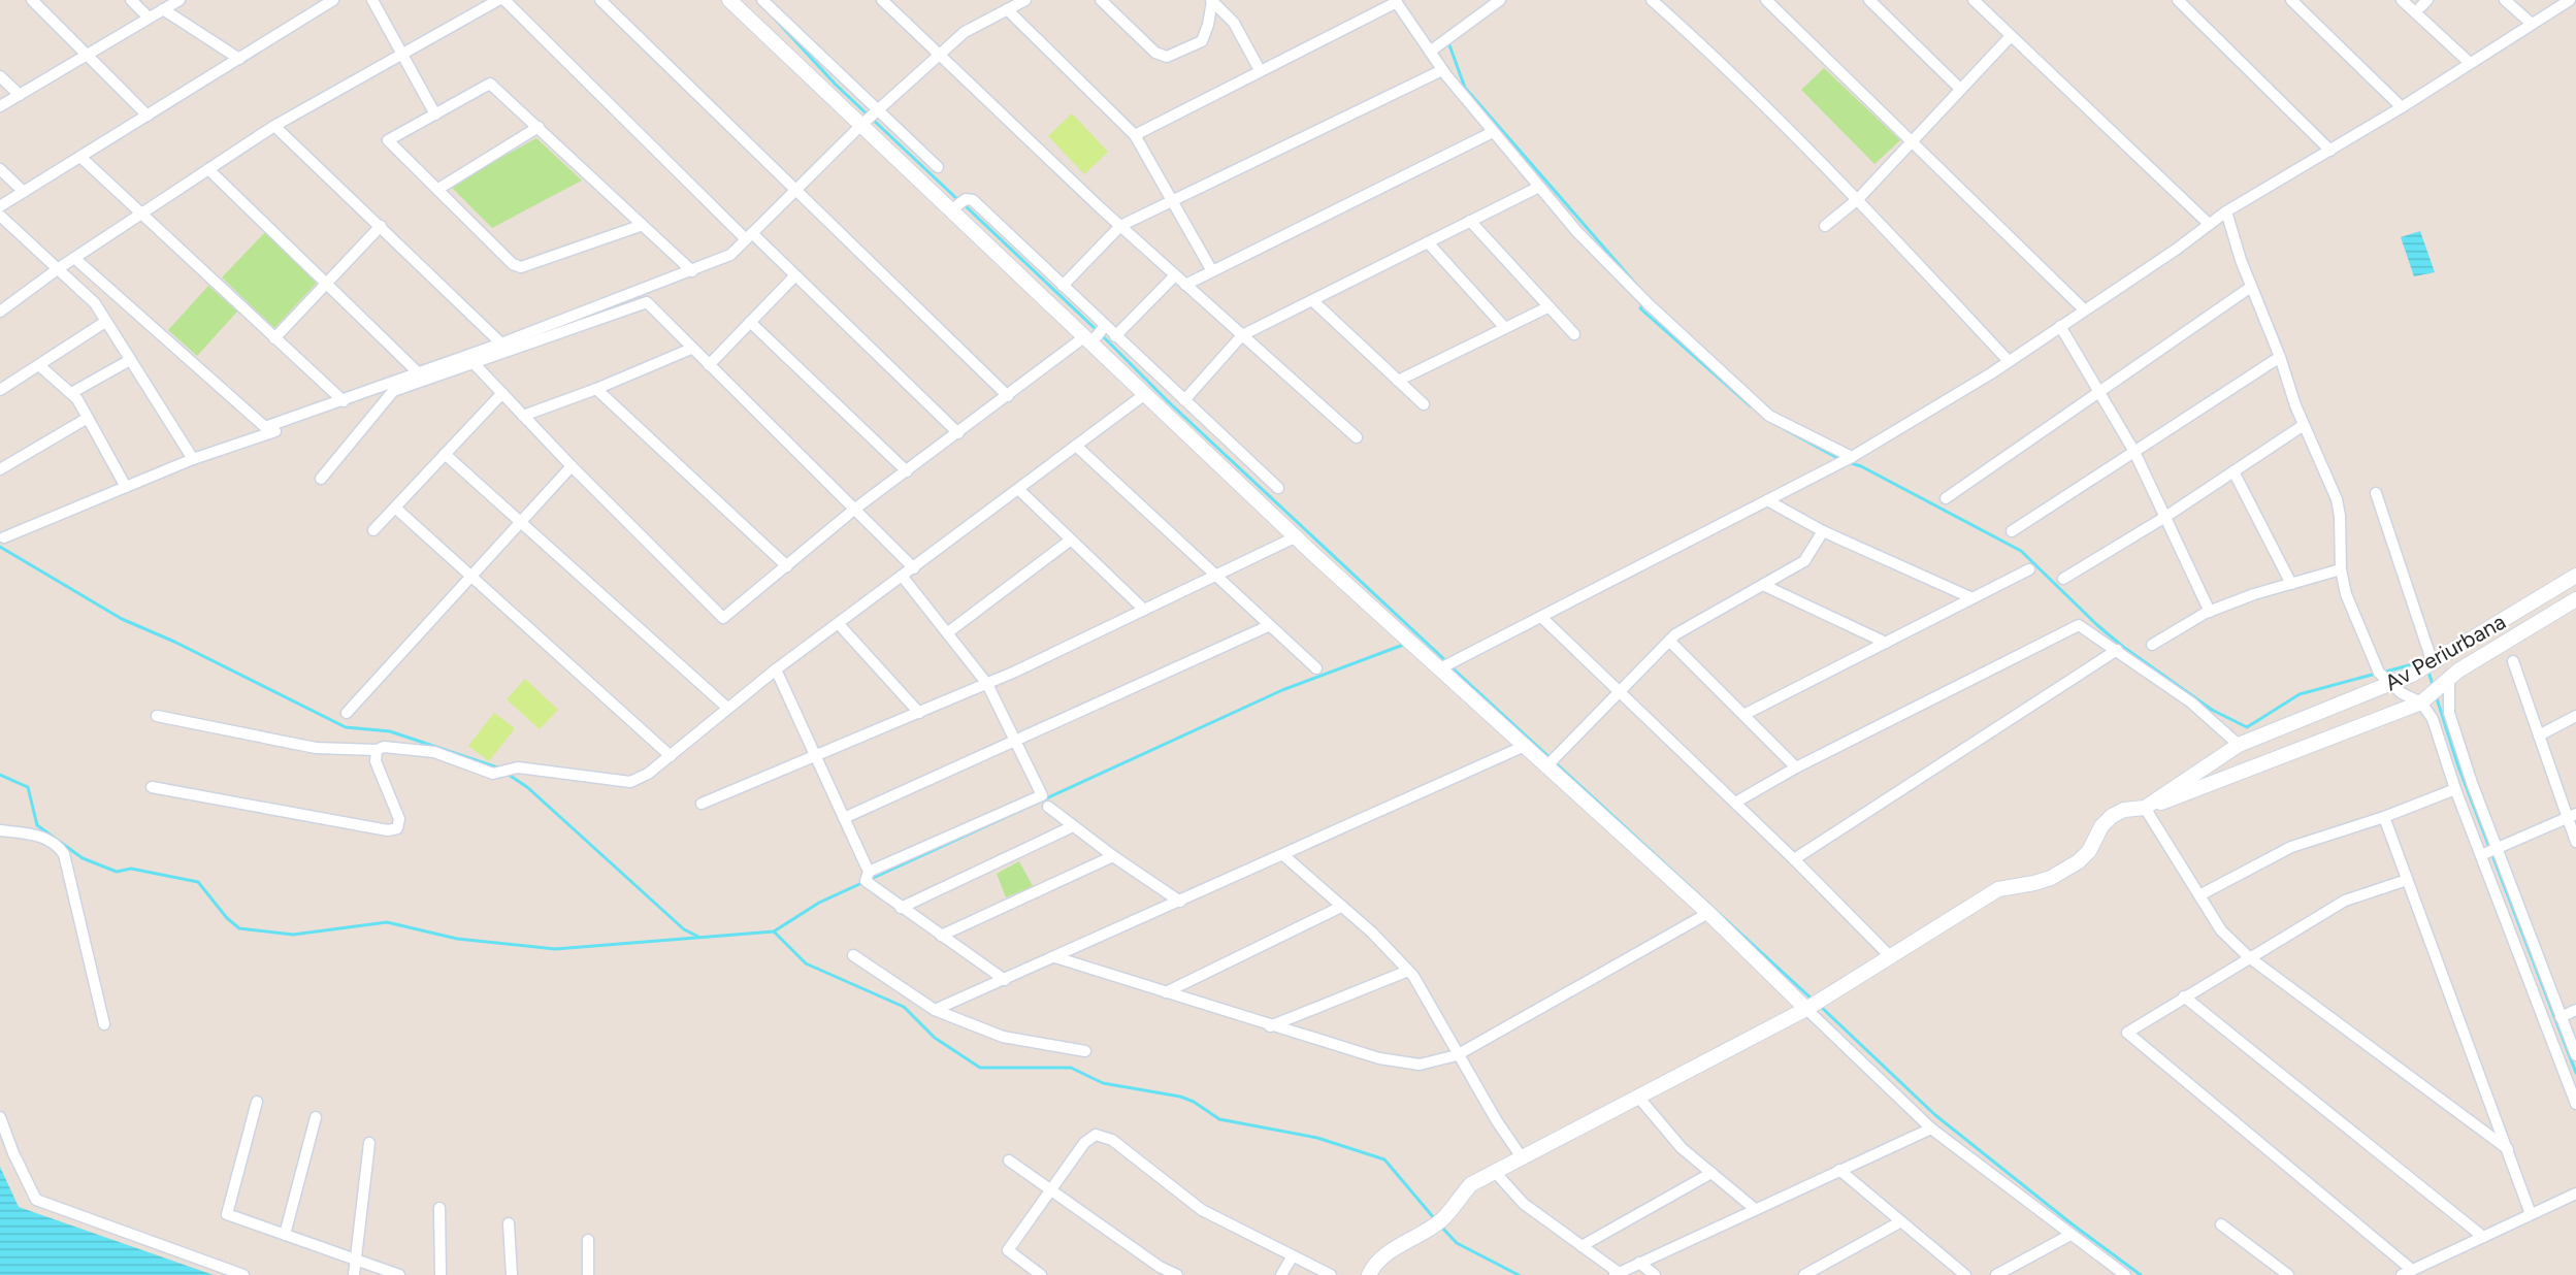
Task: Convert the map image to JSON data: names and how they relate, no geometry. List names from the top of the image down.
{
  "streets": {
    "street": ["Av Periurbana"]
  }
}
